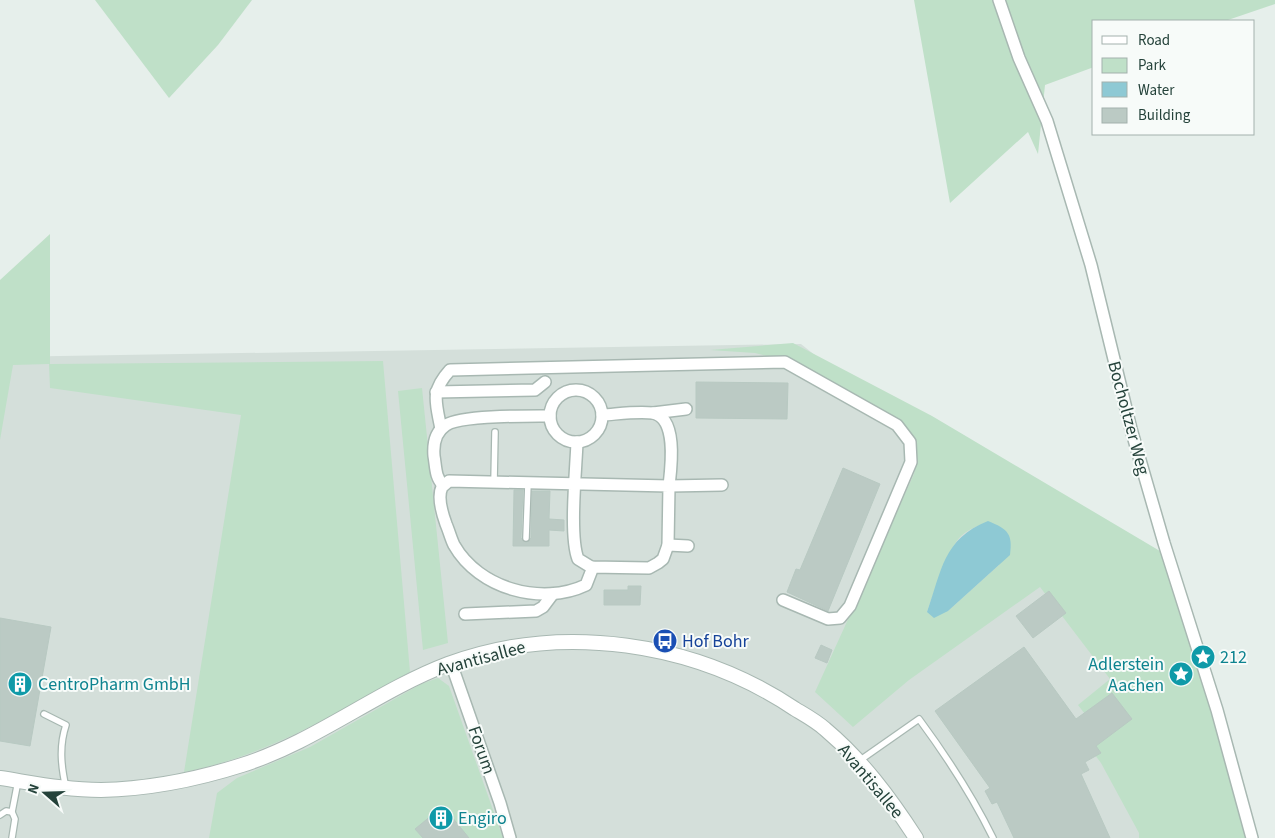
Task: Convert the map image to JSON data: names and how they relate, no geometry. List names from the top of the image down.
{
  "streets": {
    "street": ["Bocholtzer Weg", "Avantisallee", "Forum"]
  },
  "crossings": [
    ["Avantisallee", "Forum"]
  ],
  "places": {
    "bus stop": ["Hof Bohr"],
    "place": ["212", "Adlerstein Aachen"],
    "building": ["CentroPharm GmbH", "Engiro"]
  },
  "legend": [
    "Road",
    "Park",
    "Water",
    "Building"
  ],
  "north": "left"
}
